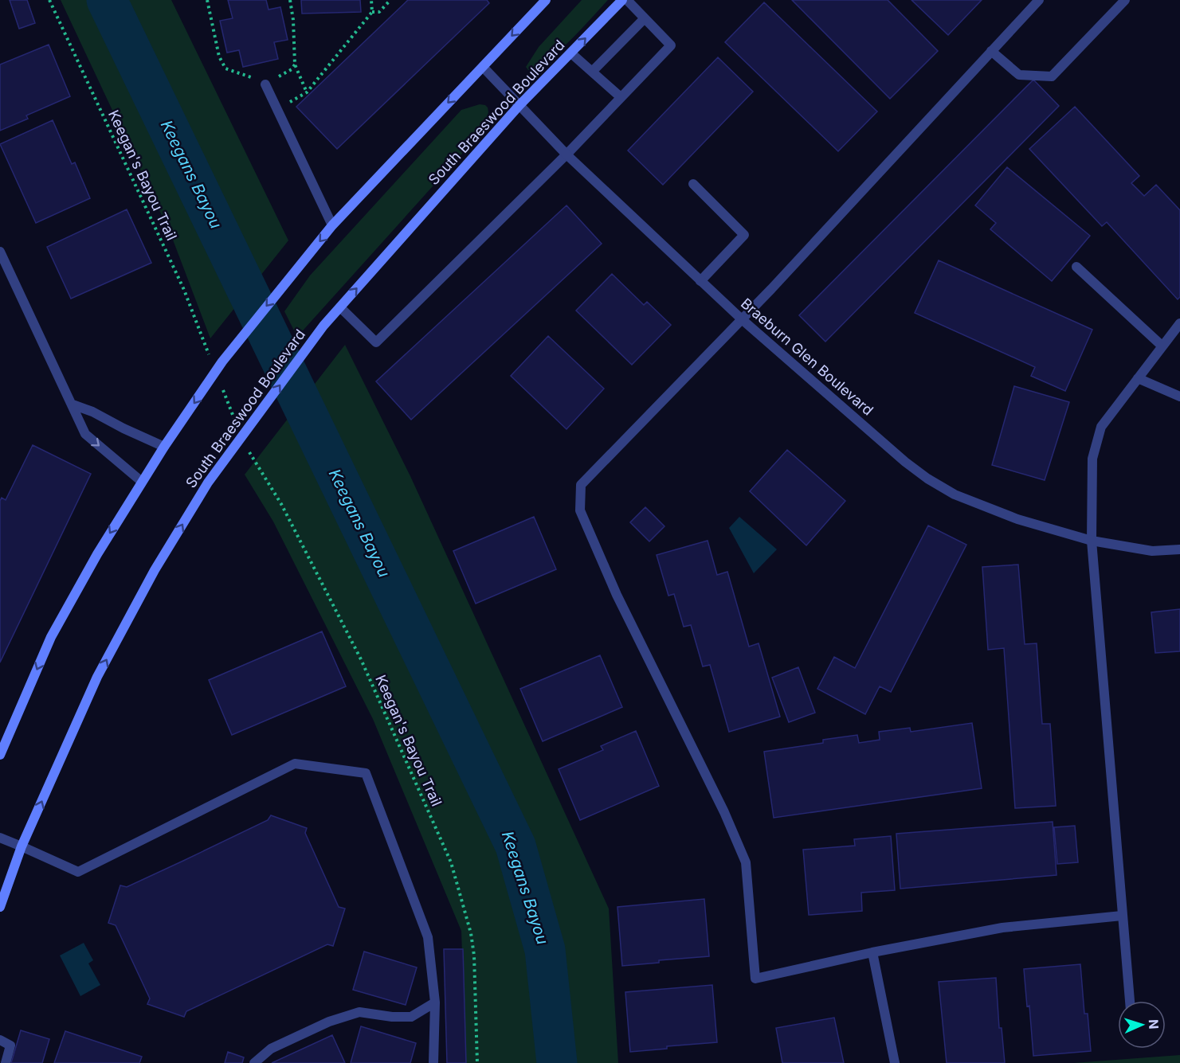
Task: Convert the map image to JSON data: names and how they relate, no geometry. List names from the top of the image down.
{
  "streets": {
    "main road": ["South Braeswood Boulevard"],
    "street": ["Braeburn Glen Boulevard"],
    "path": ["Keegan's Bayou Trail"]
  },
  "crossings": [
    ["South Braeswood Boulevard", "Braeburn Glen Boulevard"]
  ],
  "water": ["Keegans Bayou"],
  "north": "right"
}
